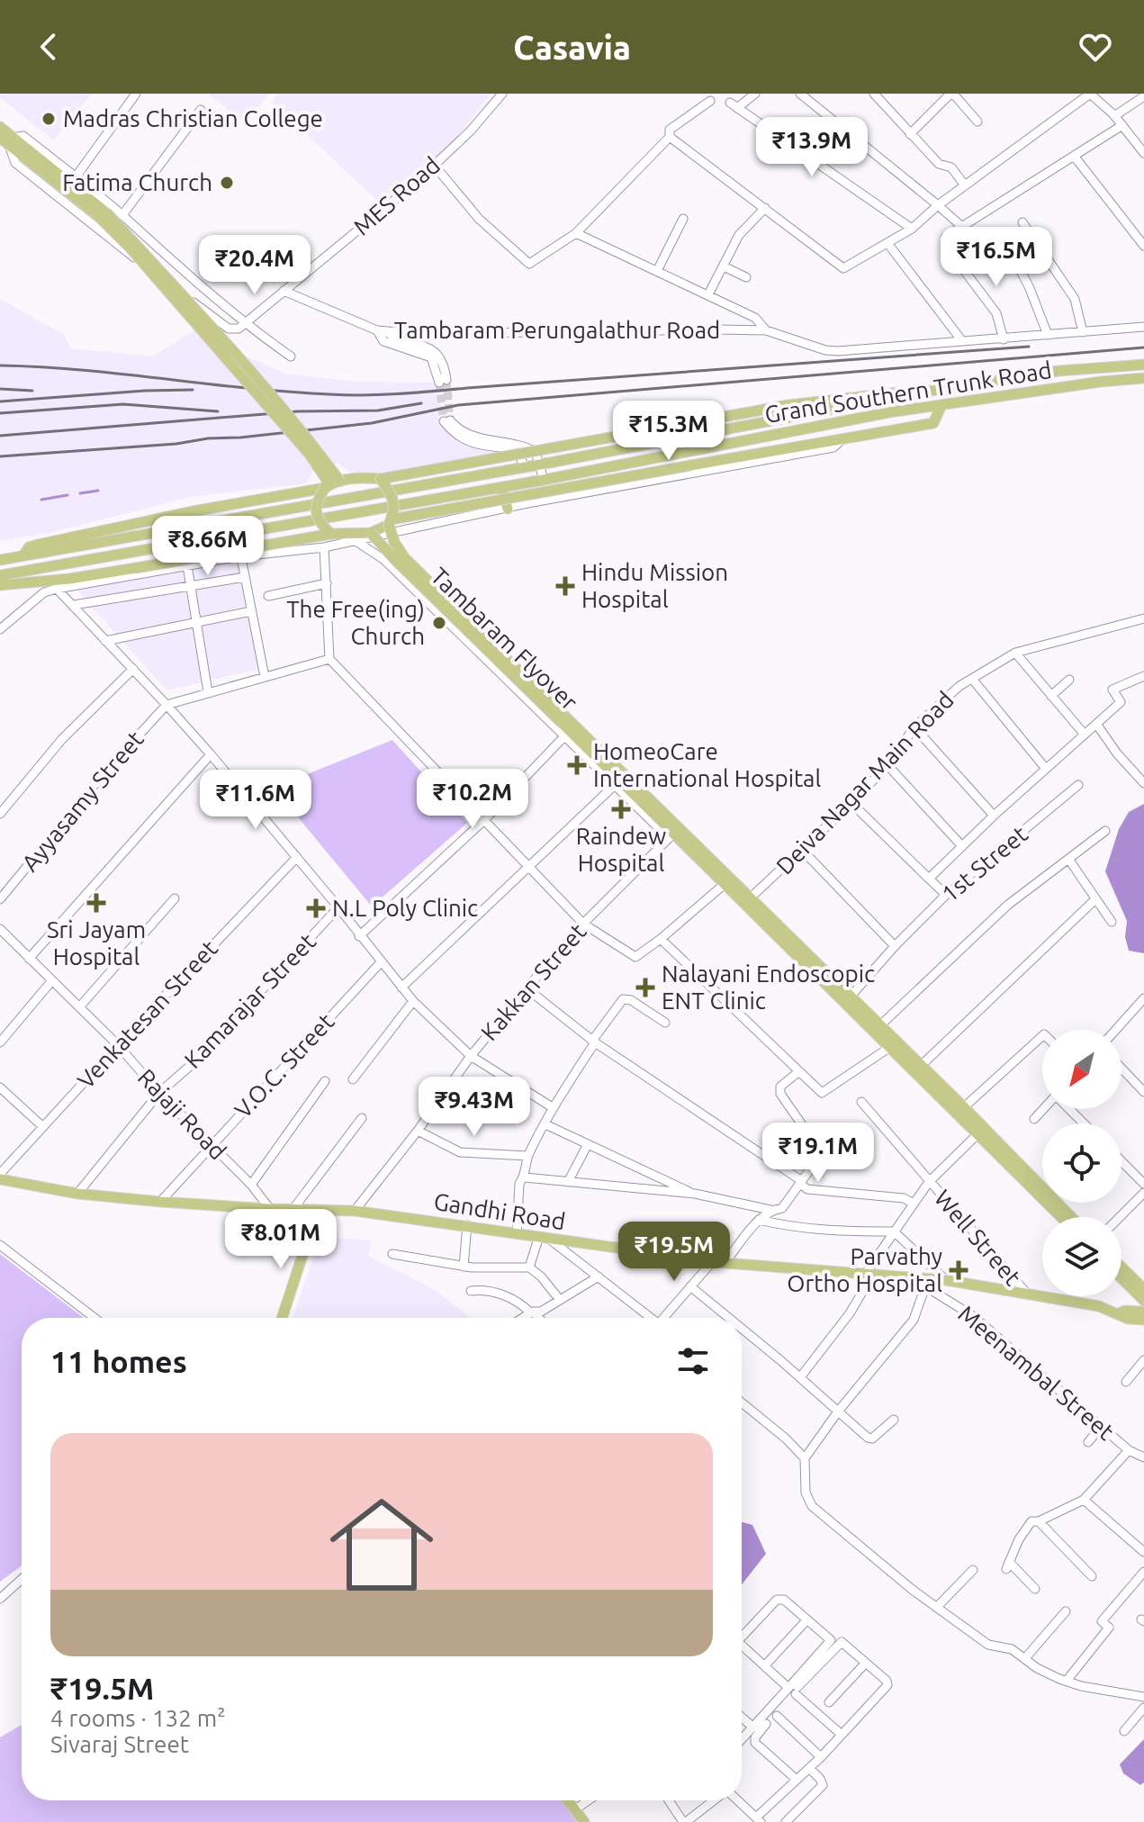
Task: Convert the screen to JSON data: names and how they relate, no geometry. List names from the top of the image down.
{
  "streets": {
    "main road": ["Grand Southern Trunk Road", "Tambaram Flyover", "Gandhi Road"],
    "street": [
      "MES Road",
      "Tambaram Perungalathur Road",
      "Deiva Nagar Main Road",
      "Ayyasamy Street",
      "1st Street",
      "Kakkan Street",
      "Kamarajar Street",
      "Venkatesan Street",
      "V.O.C. Street",
      "Rajaji Road",
      "Well Street",
      "Meenambal Street"
    ]
  },
  "crossings": [
    ["MES Road", "Tambaram Perungalathur Road"],
    ["Tambaram Flyover", "Kakkan Street"],
    ["Kakkan Street", "Gandhi Road"],
    ["Kamarajar Street", "Rajaji Road"],
    ["Kamarajar Street", "Gandhi Road"],
    ["Venkatesan Street", "Rajaji Road"],
    ["Venkatesan Street", "Gandhi Road"],
    ["V.O.C. Street", "Rajaji Road"],
    ["V.O.C. Street", "Gandhi Road"],
    ["Rajaji Road", "Gandhi Road"],
    ["Gandhi Road", "Well Street"],
    ["Gandhi Road", "Meenambal Street"]
  ],
  "places": {
    "other": ["Madras Christian College", "Fatima Church", "The Free(ing) Church"],
    "health": [
      "Hindu Mission Hospital",
      "HomeoCare International Hospital",
      "Raindew Hospital",
      "Sri Jayam Hospital",
      "N.L Poly Clinic",
      "Nalayani Endoscopic ENT Clinic",
      "Parvathy Ortho Hospital"
    ]
  },
  "north": "bottom left",
  "page": {
    "header": "Casavia",
    "price": [
      "₹13.9M",
      "₹16.5M",
      "₹20.4M",
      "₹15.3M",
      "₹8.66M",
      "₹10.2M",
      "₹11.6M",
      "₹9.43M",
      "₹19.1M",
      "₹8.01M",
      "₹19.5M"
    ],
    "heading": "11 homes",
    "list": [
      {
        "name": "₹19.5M",
        "note": "4 rooms · 132 m² · Sivaraj Street"
      }
    ]
  }
}
